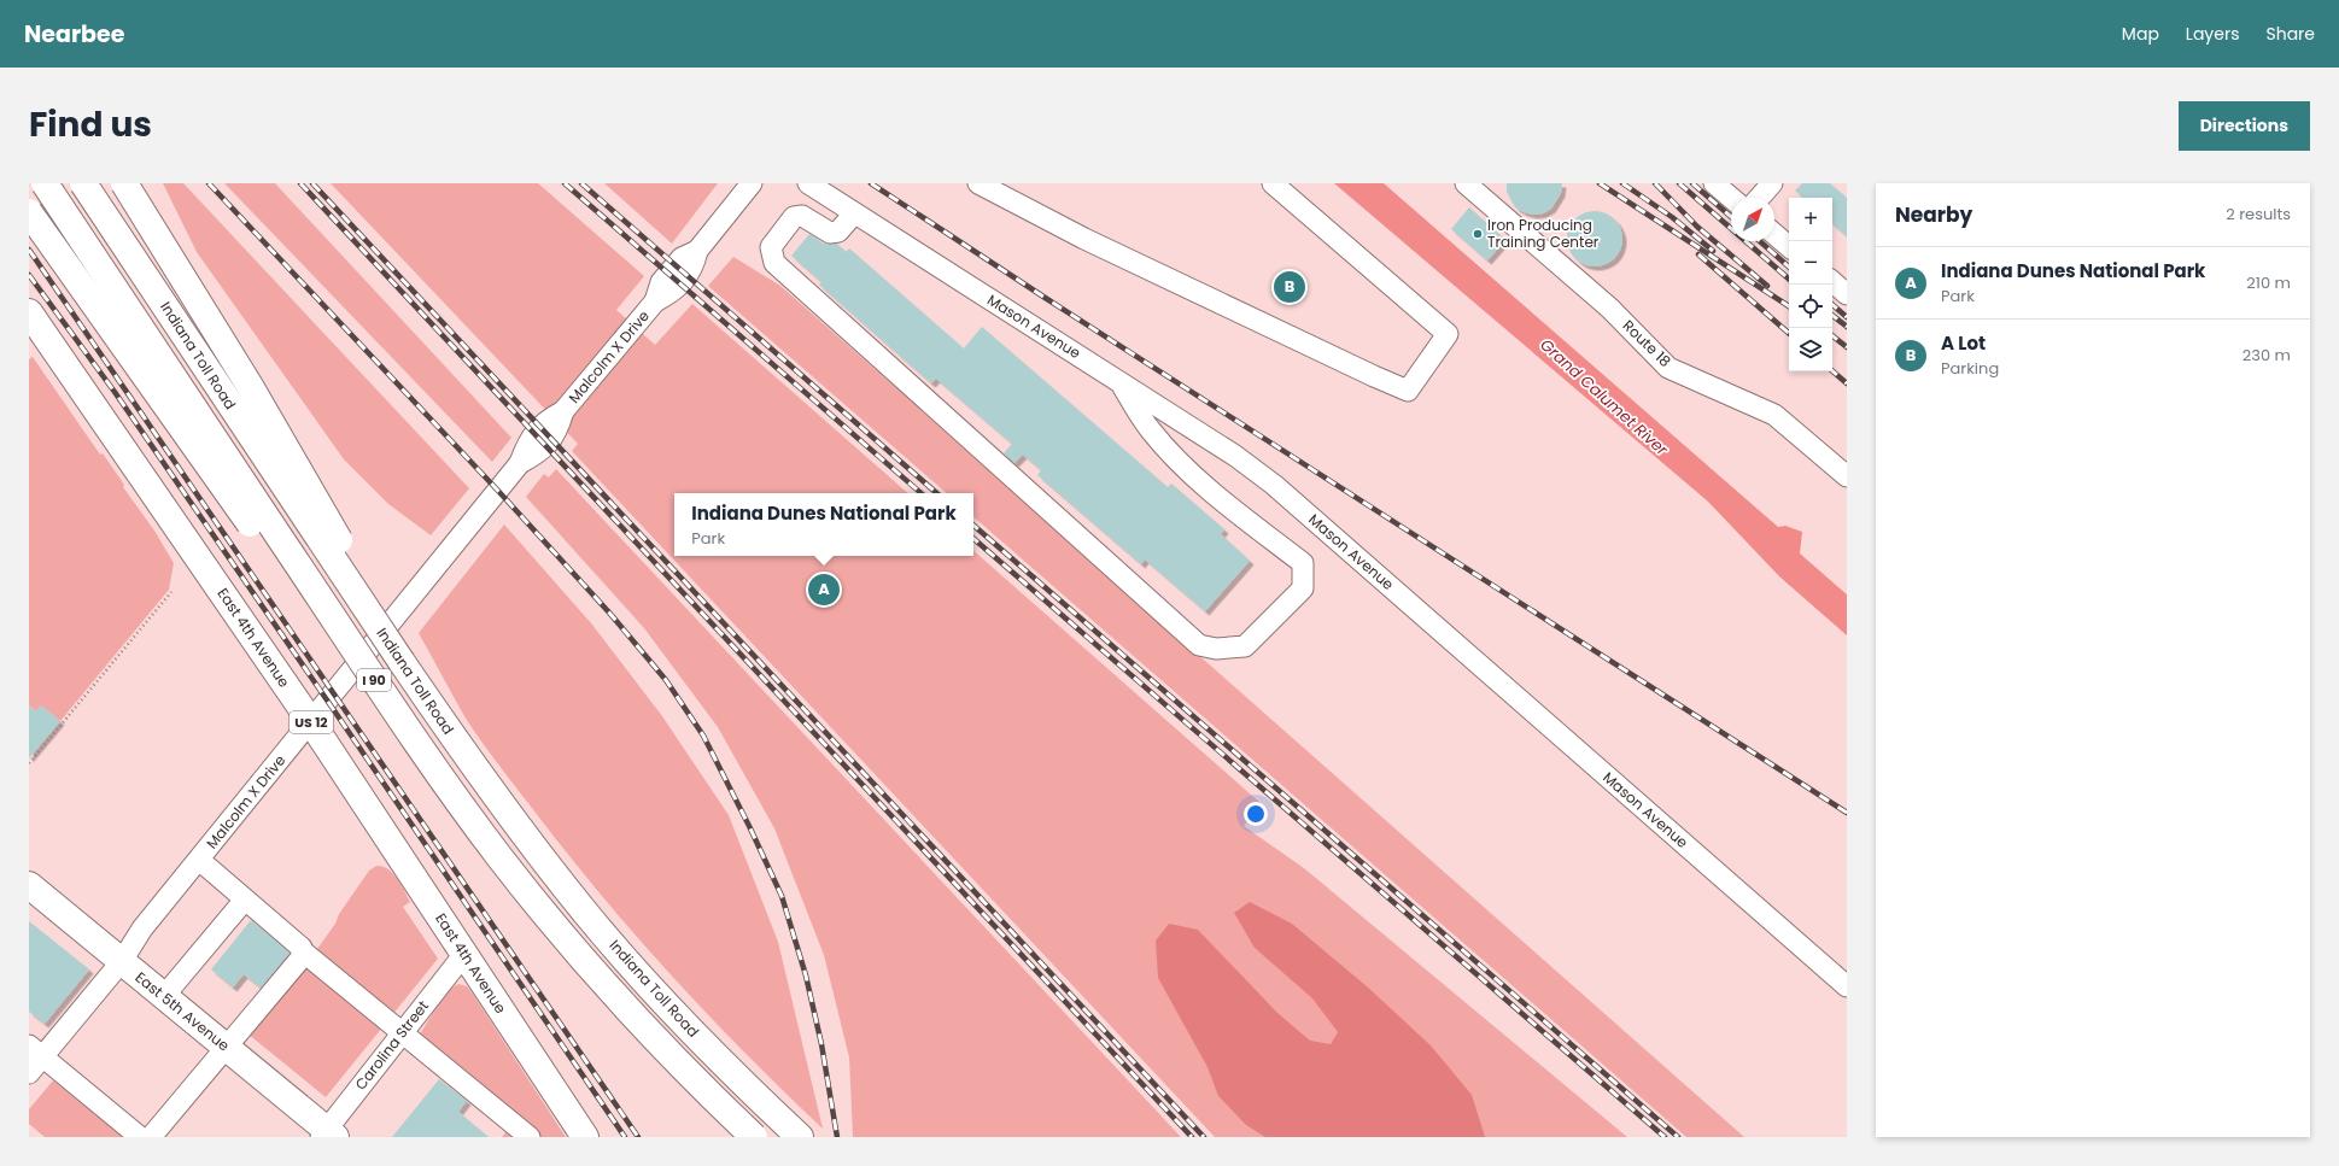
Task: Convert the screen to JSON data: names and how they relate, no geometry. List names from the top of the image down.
{
  "streets": {
    "main road": [
      "Indiana Toll Road",
      "East 4th Avenue",
      "I 90",
      "US 12",
      "East 5th Avenue"
    ],
    "street": [
      "Mason Avenue",
      "Route 18",
      "Malcolm X Drive",
      "Carolina Street"
    ]
  },
  "crossings": [
    ["Malcolm X Drive", "East 4th Avenue"],
    ["Malcolm X Drive", "East 5th Avenue"],
    ["East 4th Avenue", "Carolina Street"],
    ["East 5th Avenue", "Carolina Street"]
  ],
  "water": ["Grand Calumet River"],
  "places": ["Iron Producing Training Center"],
  "north": "top right",
  "page": {
    "header": "Nearbee",
    "nav": ["Map", "Layers", "Share"],
    "title": "Find us",
    "buttons": "Directions",
    "heading": ["Nearby", "2 results"],
    "map_buttons": ["+", "−"],
    "list": [
      {
        "mark": "A",
        "name": "Indiana Dunes National Park",
        "note": "Park",
        "value": "210 m"
      },
      {
        "mark": "B",
        "name": "A Lot",
        "note": "Parking",
        "value": "230 m"
      }
    ],
    "pins": ["B", "A"],
    "popup": ["Indiana Dunes National Park", "Park"]
  }
}
